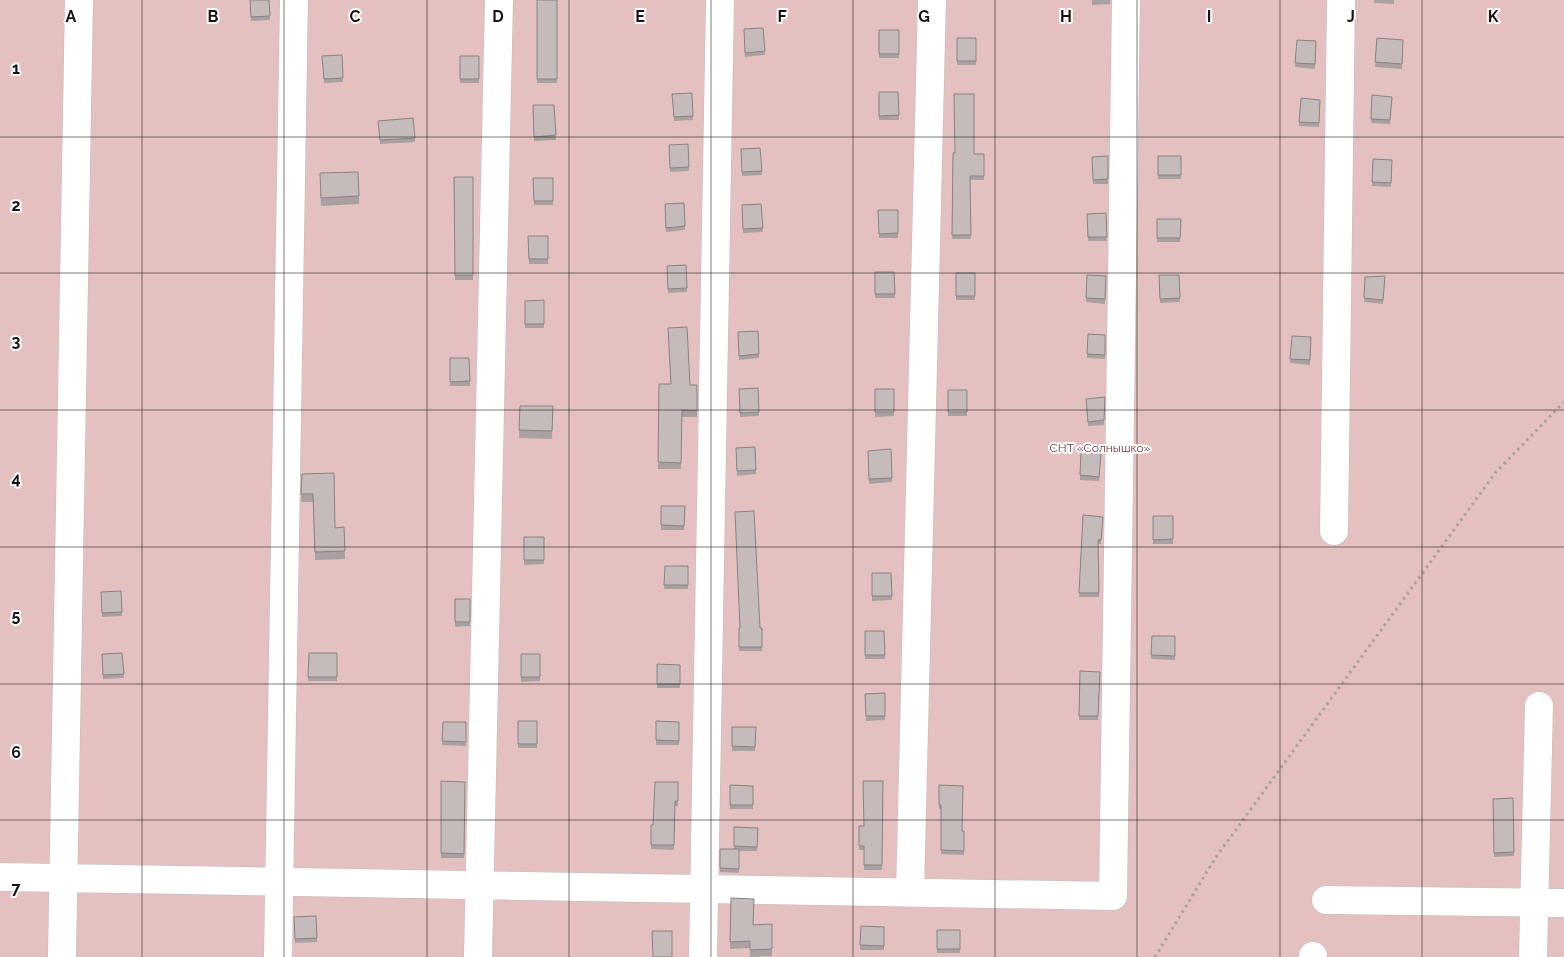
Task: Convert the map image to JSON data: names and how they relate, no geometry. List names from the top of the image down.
{
  "parks": ["СНТ «Солнышко»"],
  "grid": {
    "columns": [
      "A",
      "B",
      "C",
      "D",
      "E",
      "F",
      "G",
      "H",
      "I",
      "J",
      "K"
    ],
    "rows": [
      "1",
      "2",
      "3",
      "4",
      "5",
      "6",
      "7"
    ]
  }
}
